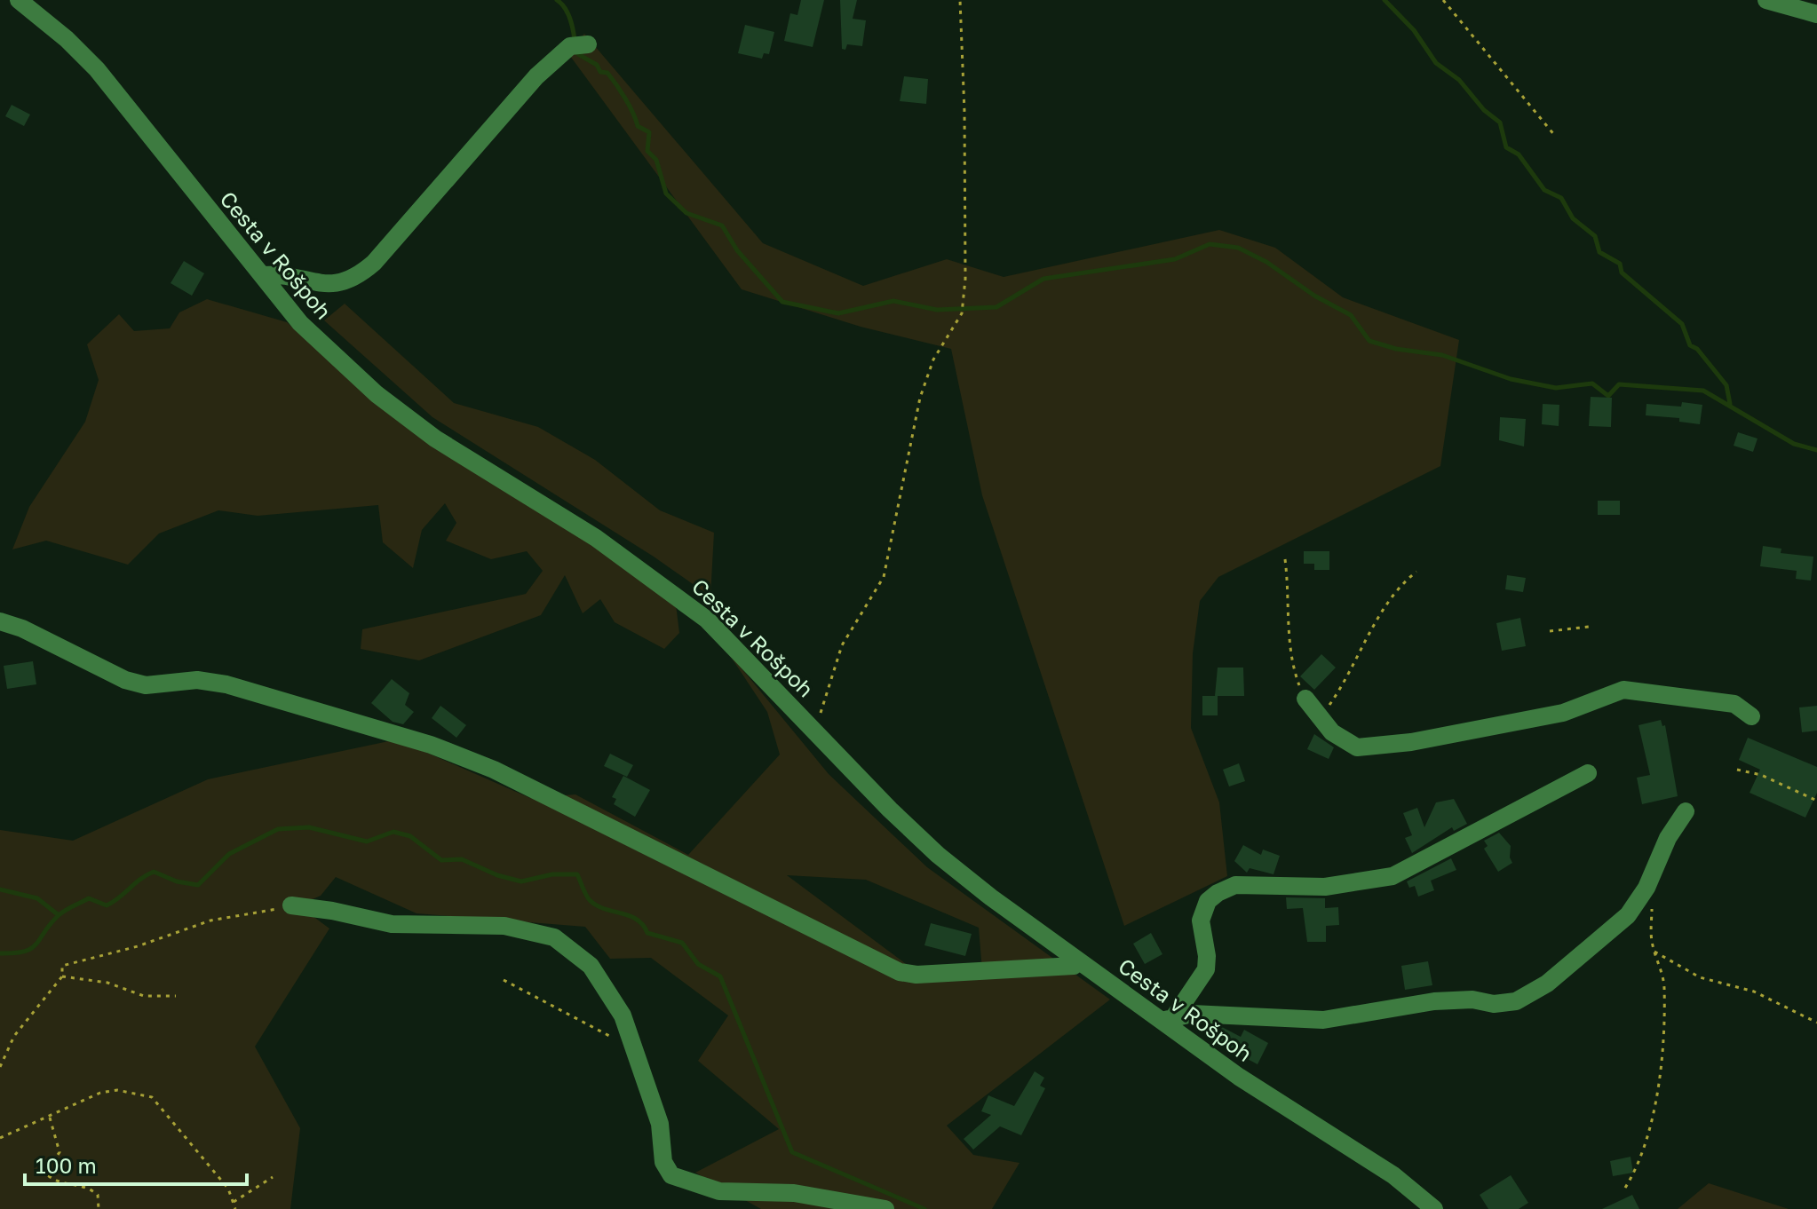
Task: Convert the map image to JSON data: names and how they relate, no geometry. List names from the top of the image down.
{
  "streets": {
    "street": ["Cesta v Rošpoh"]
  },
  "scale_bar": "100 m"
}
